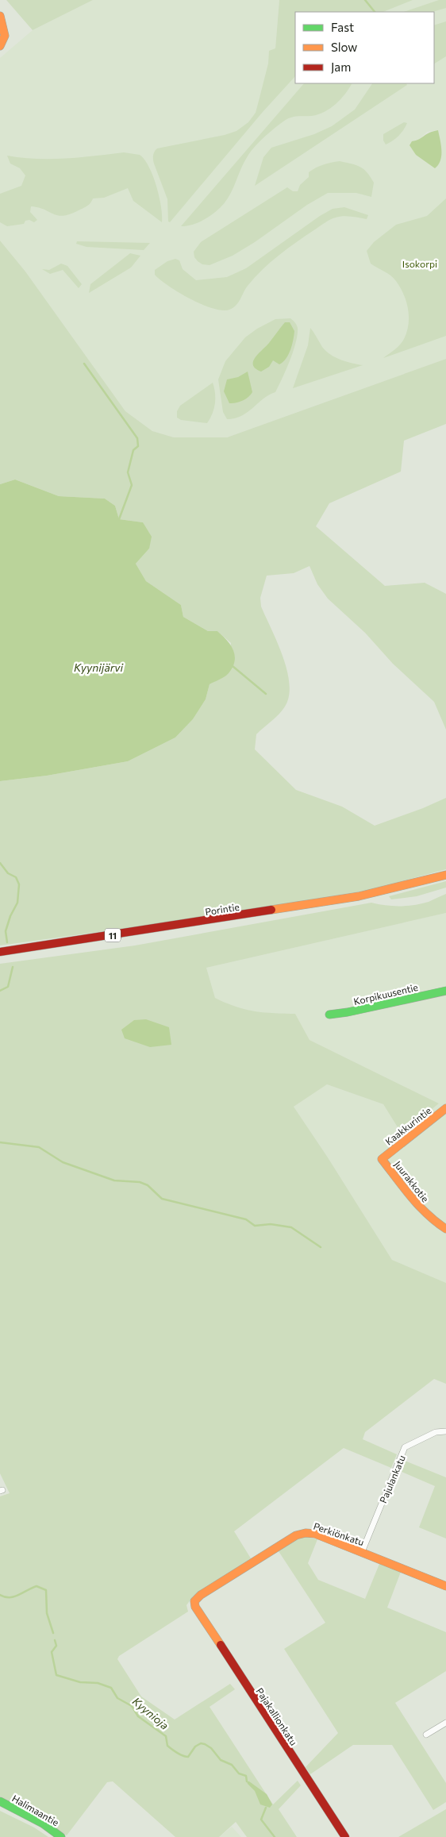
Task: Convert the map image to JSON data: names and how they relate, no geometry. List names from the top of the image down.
{
  "streets": {
    "main road": [
      "Porintie",
      "11",
      "Korpikuusentie",
      "Kaakkurintie",
      "Juurakkotie",
      "Perkiönkatu",
      "Pajakallionkatu",
      "Halimaantie"
    ],
    "street": ["Pajulankatu"]
  },
  "crossings": [
    ["Kaakkurintie", "Juurakkotie"],
    ["Pajulankatu", "Perkiönkatu"],
    ["Perkiönkatu", "Pajakallionkatu"]
  ],
  "water": ["Kyynijärvi", "Kyynioja"],
  "parks": ["Isokorpi"],
  "legend": ["Fast", "Slow", "Jam"]
}
